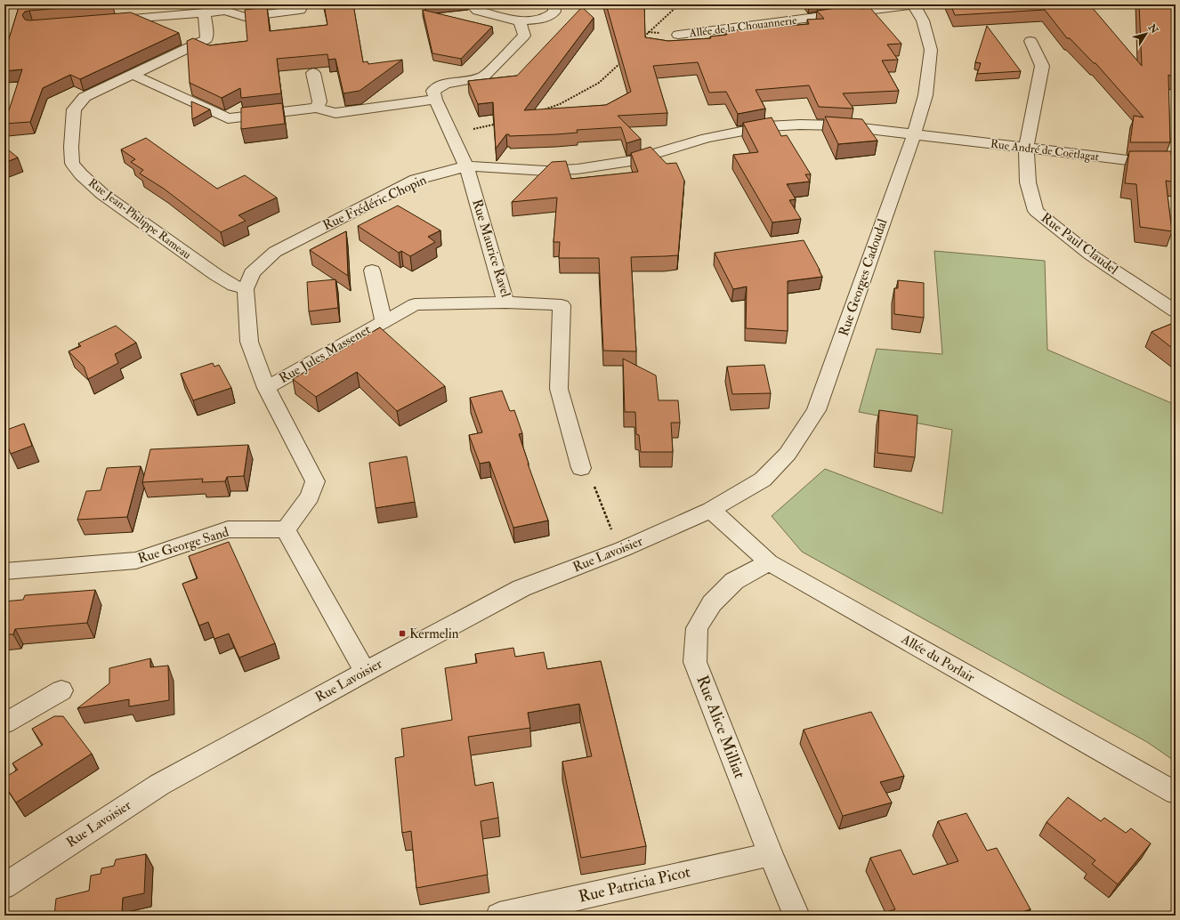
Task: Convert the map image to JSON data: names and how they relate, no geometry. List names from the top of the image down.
{
  "streets": {
    "street": [
      "Allée de la Chouannerie",
      "Rue André de Coëtlagat",
      "Rue Frédéric Chopin",
      "Rue Jean-Philippe Rameau",
      "Rue Paul Claudel",
      "Rue Maurice Ravel",
      "Rue Georges Cadoudal",
      "Rue Jules Massenet",
      "Rue George Sand",
      "Rue Lavoisier",
      "Allée du Porlair",
      "Rue Alice Milliat",
      "Rue Patricia Picot"
    ]
  },
  "crossings": [
    ["Allée de la Chouannerie", "Rue Georges Cadoudal"],
    ["Rue André de Coëtlagat", "Rue Frédéric Chopin"],
    ["Rue André de Coëtlagat", "Rue Paul Claudel"],
    ["Rue André de Coëtlagat", "Rue Georges Cadoudal"],
    ["Rue Frédéric Chopin", "Rue Jean-Philippe Rameau"],
    ["Rue Frédéric Chopin", "Rue Maurice Ravel"],
    ["Rue Frédéric Chopin", "Rue Georges Cadoudal"],
    ["Rue Frédéric Chopin", "Rue Jules Massenet"],
    ["Rue Frédéric Chopin", "Rue George Sand"],
    ["Rue Maurice Ravel", "Rue Jules Massenet"],
    ["Rue Georges Cadoudal", "Rue Lavoisier"],
    ["Rue Georges Cadoudal", "Allée du Porlair"],
    ["Rue Lavoisier", "Allée du Porlair"],
    ["Allée du Porlair", "Rue Alice Milliat"],
    ["Rue Alice Milliat", "Rue Patricia Picot"]
  ],
  "places": {
    "transit": ["Kermelin"]
  },
  "north": "top right"
}
